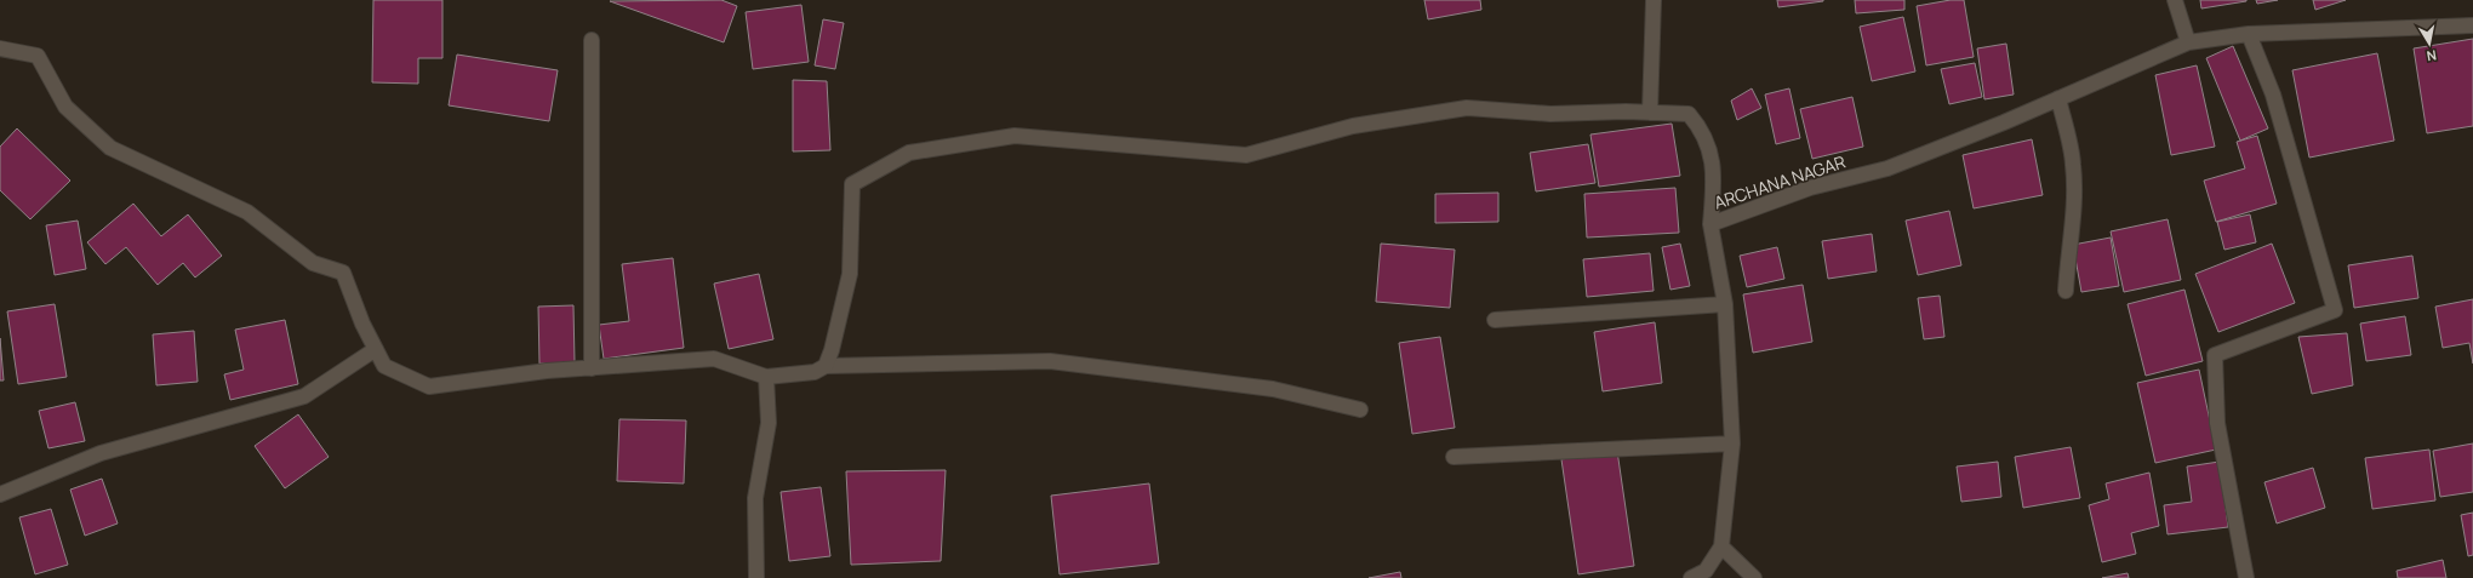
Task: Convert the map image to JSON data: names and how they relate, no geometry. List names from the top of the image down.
{
  "streets": {
    "street": ["ARCHANA NAGAR"]
  },
  "north": "bottom"
}
